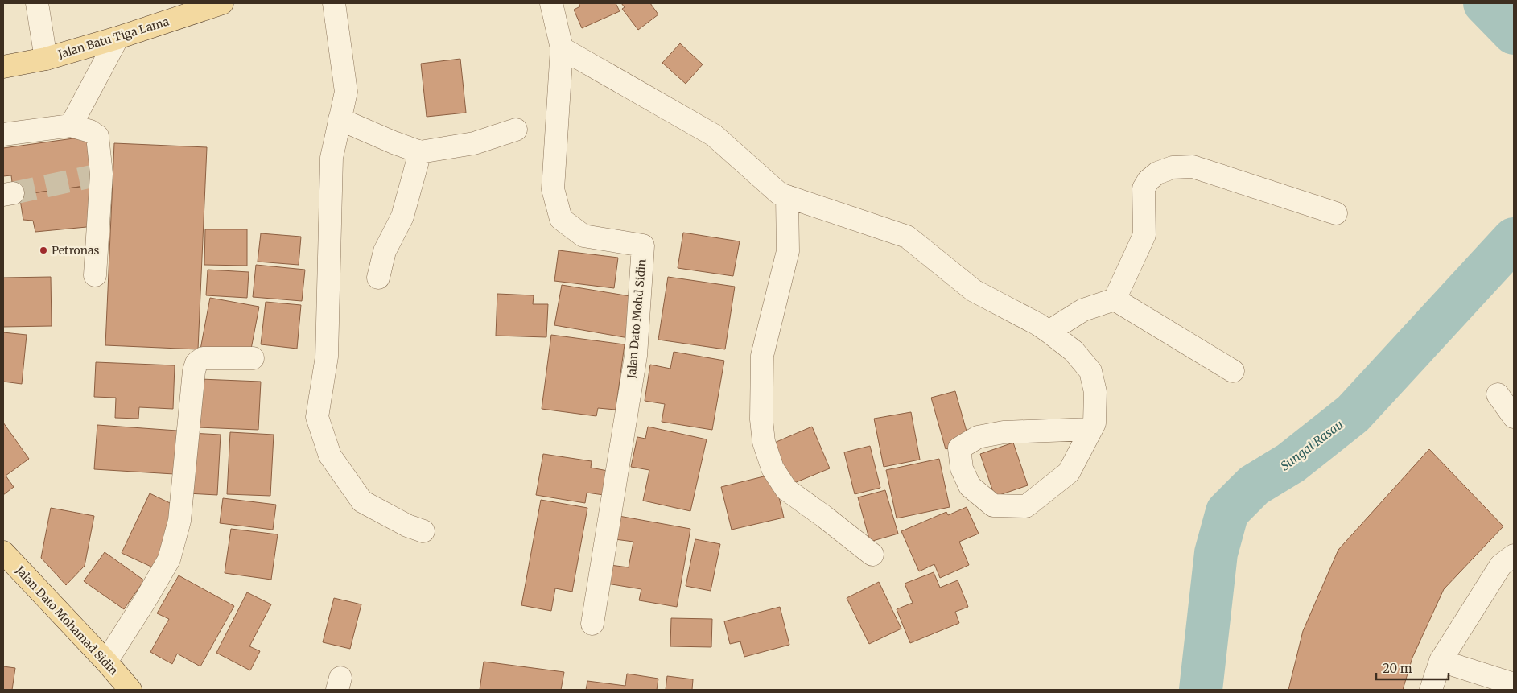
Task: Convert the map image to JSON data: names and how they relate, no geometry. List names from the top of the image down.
{
  "streets": {
    "main road": ["Jalan Batu Tiga Lama", "Jalan Dato Mohamad Sidin"],
    "street": ["Jalan Dato Mohd Sidin"]
  },
  "water": ["Sungai Rasau"],
  "places": ["Petronas"],
  "scale_bar": "20 m"
}
